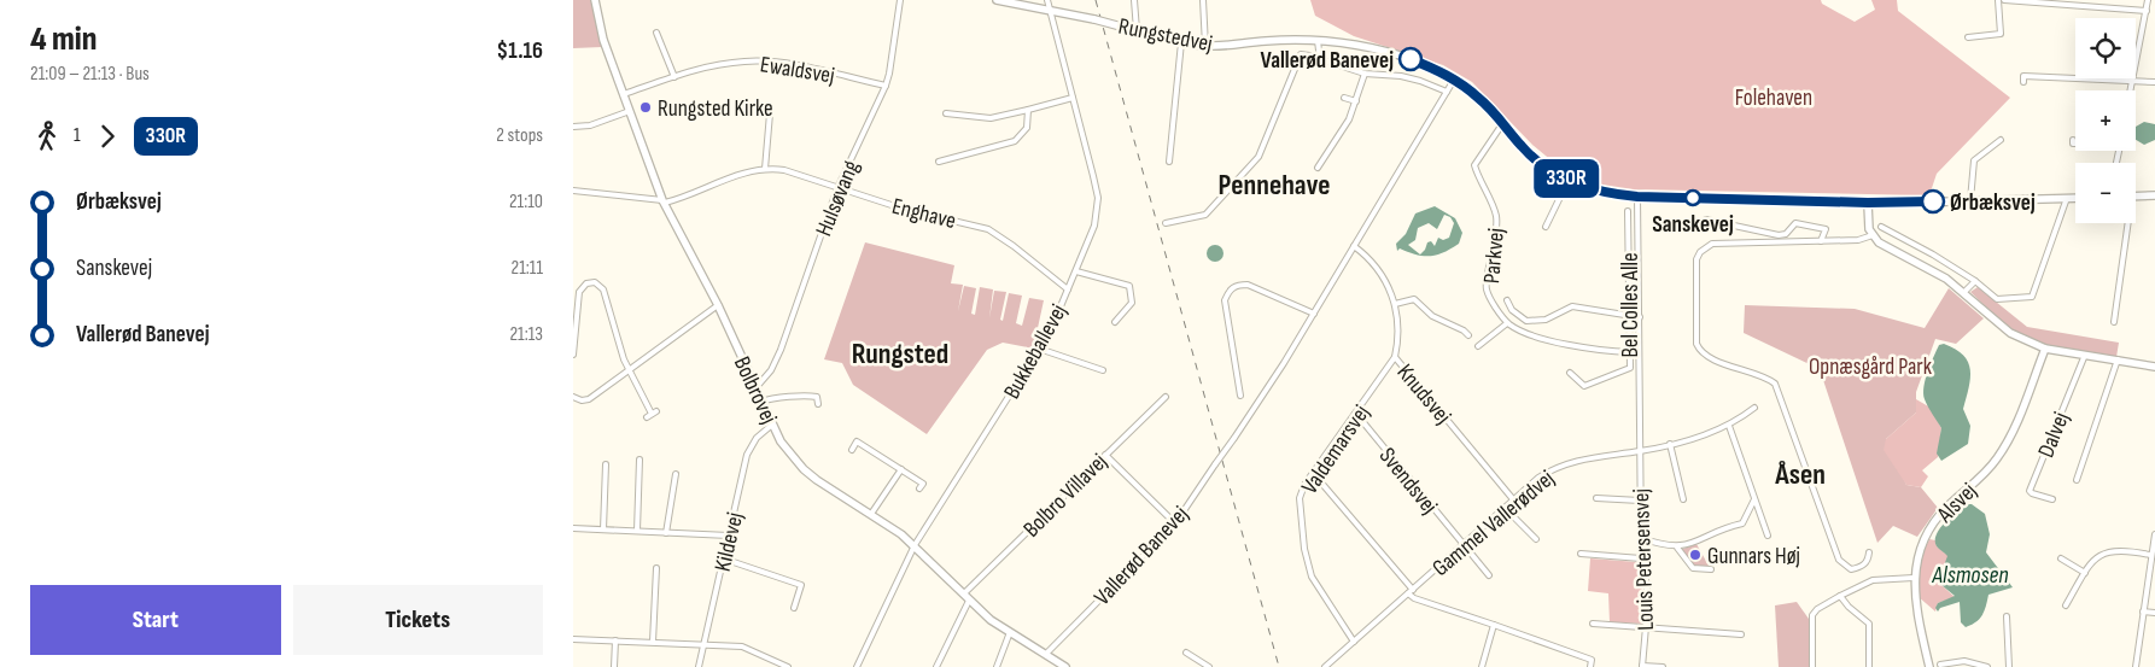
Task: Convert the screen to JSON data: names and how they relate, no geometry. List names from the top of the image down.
{
  "streets": {
    "street": [
      "Rungstedvej",
      "Ewaldsvej",
      "Hulsøvang",
      "Enghave",
      "Parkvej",
      "Bel Colles Alle",
      "Bukkeballevej",
      "Bolbrovej",
      "Knudsvej",
      "Dalvej",
      "Valdemarsvej",
      "Svendsvej",
      "Bolbro Villavej",
      "Alsvej",
      "Gammel Vallerødvej",
      "Kildevej",
      "Vallerød Banevej",
      "Louis Petersensvej"
    ]
  },
  "crossings": [
    ["Rungstedvej", "Parkvej"],
    ["Rungstedvej", "Bukkeballevej"],
    ["Rungstedvej", "Vallerød Banevej"],
    ["Ewaldsvej", "Hulsøvang"],
    ["Ewaldsvej", "Bolbrovej"],
    ["Hulsøvang", "Enghave"],
    ["Hulsøvang", "Bolbrovej"],
    ["Enghave", "Bukkeballevej"],
    ["Enghave", "Bolbrovej"],
    ["Bukkeballevej", "Bolbrovej"],
    ["Bolbrovej", "Bolbro Villavej"],
    ["Bolbrovej", "Kildevej"],
    ["Bolbrovej", "Vallerød Banevej"],
    ["Knudsvej", "Valdemarsvej"],
    ["Knudsvej", "Gammel Vallerødvej"],
    ["Knudsvej", "Vallerød Banevej"],
    ["Valdemarsvej", "Svendsvej"],
    ["Valdemarsvej", "Gammel Vallerødvej"],
    ["Svendsvej", "Gammel Vallerødvej"],
    ["Gammel Vallerødvej", "Louis Petersensvej"]
  ],
  "districts": ["Pennehave", "Rungsted", "Åsen"],
  "water": ["Alsmosen"],
  "parks": ["Folehaven", "Opnæsgård Park"],
  "places": [
    "Vallerød Banevej",
    "Rungsted Kirke",
    "Sanskevej",
    "Ørbæksvej",
    "Gunnars Høj"
  ],
  "lines": ["bus line 330R"],
  "page": {
    "heading": ["4 min", "21:09 – 21:13 · Bus", "$1.16"],
    "on_map": "330R",
    "map_buttons": ["+", "−"],
    "legs": ["1", "330R", "2 stops"],
    "list": [
      {
        "name": "Ørbæksvej",
        "value": "21:10"
      },
      {
        "name": "Sanskevej",
        "value": "21:11"
      },
      {
        "name": "Vallerød Banevej",
        "value": "21:13"
      }
    ],
    "buttons": ["Start", "Tickets"]
  }
}
